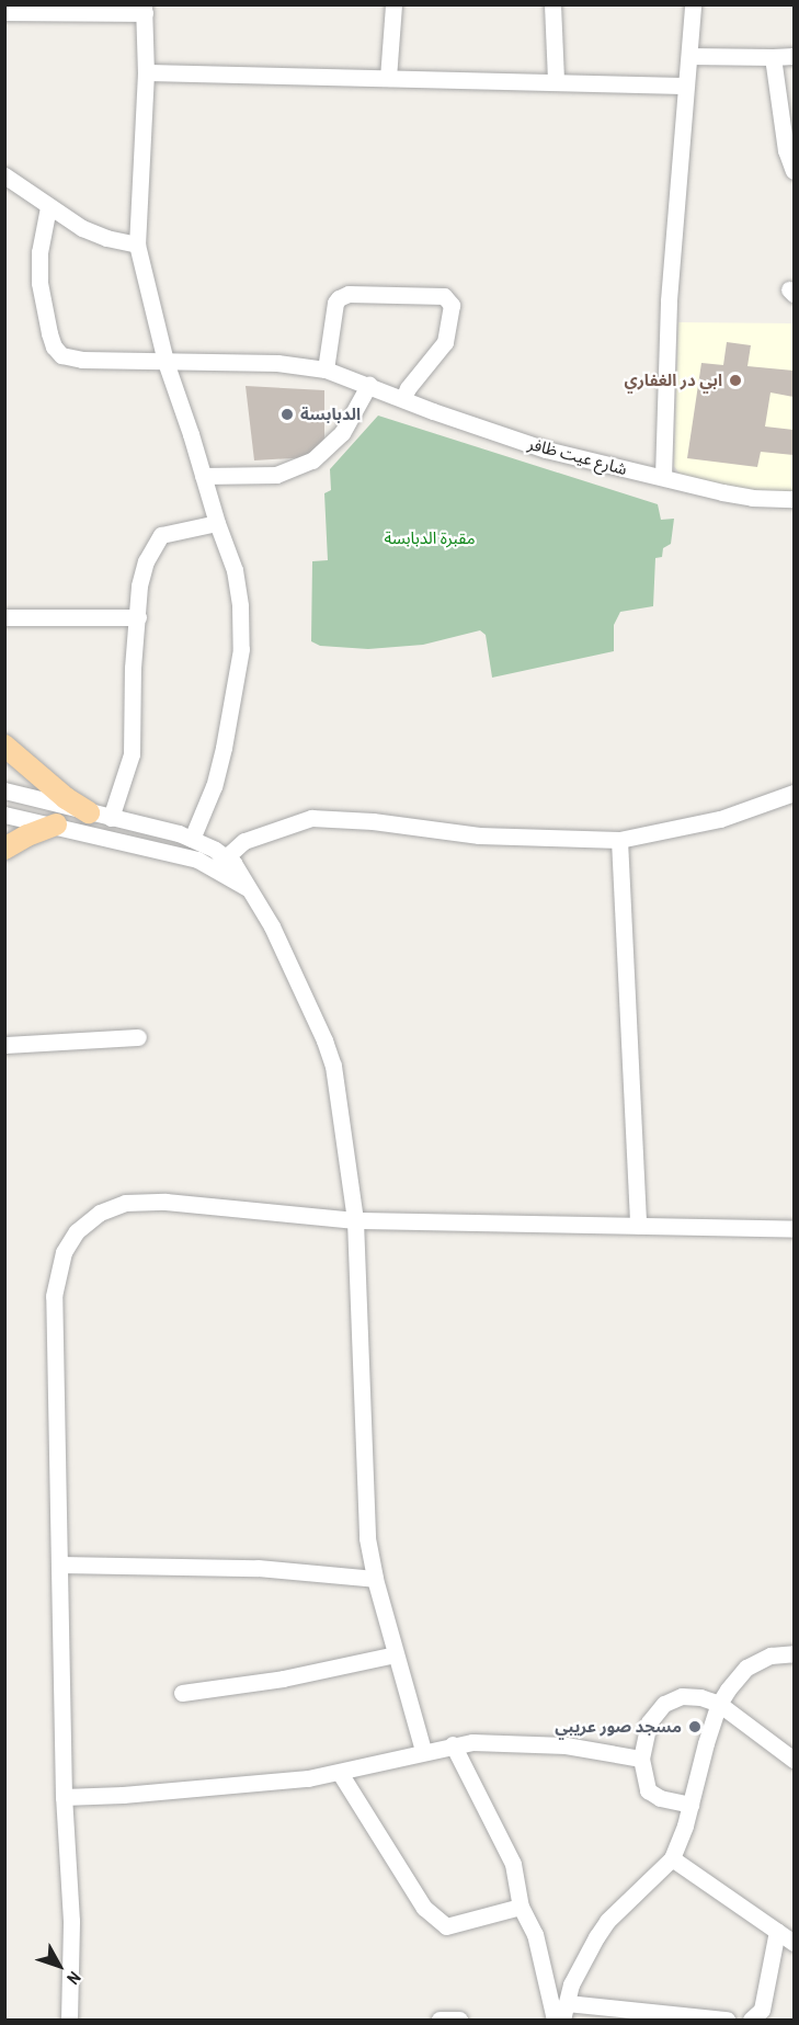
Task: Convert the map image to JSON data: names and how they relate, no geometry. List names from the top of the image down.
{
  "streets": {
    "street": ["شارع عيت ظافر"]
  },
  "parks": ["مقبرة الدبابسة"],
  "places": ["ابي در الغفاري", "الدبابسة", "مسجد صور عريبي"],
  "north": "bottom right"
}
